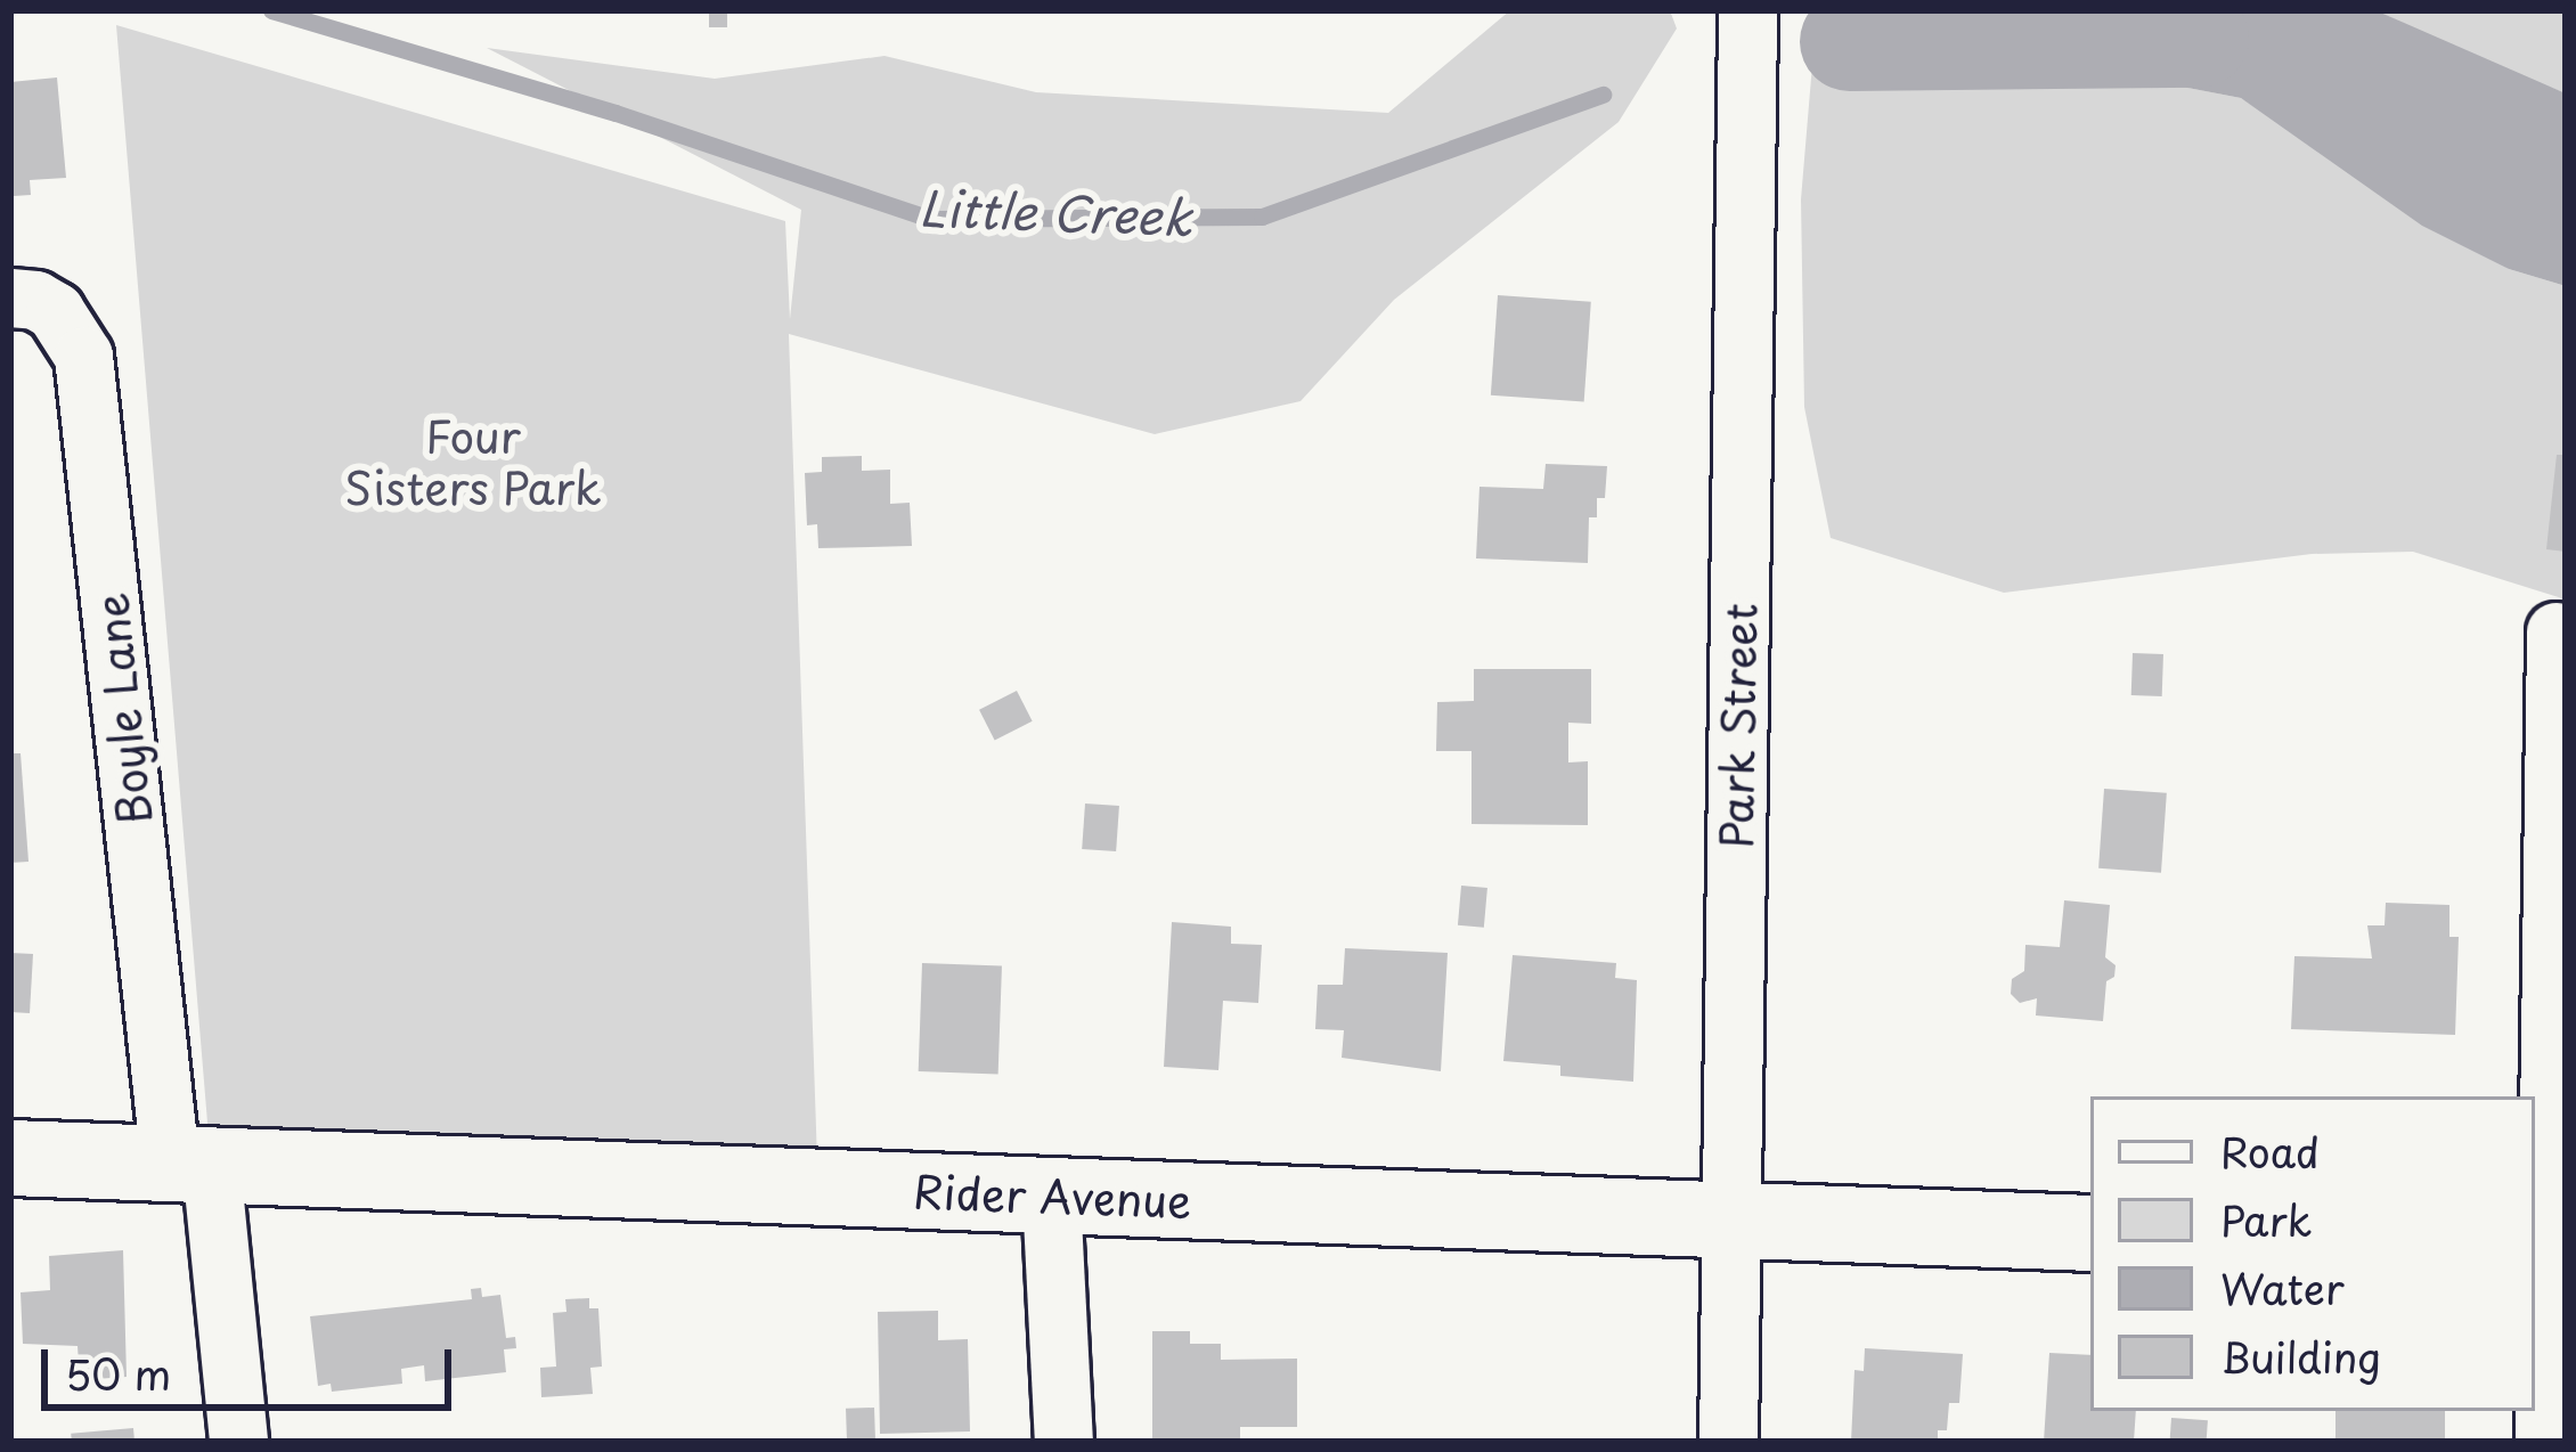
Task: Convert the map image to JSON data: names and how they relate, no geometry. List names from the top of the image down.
{
  "streets": {
    "street": ["Boyle Lane", "Park Street", "Rider Avenue"]
  },
  "crossings": [
    ["Boyle Lane", "Rider Avenue"],
    ["Park Street", "Rider Avenue"]
  ],
  "water": ["Little Creek"],
  "parks": ["Four Sisters Park"],
  "legend": [
    "Road",
    "Park",
    "Water",
    "Building"
  ],
  "scale_bar": "50 m"
}
